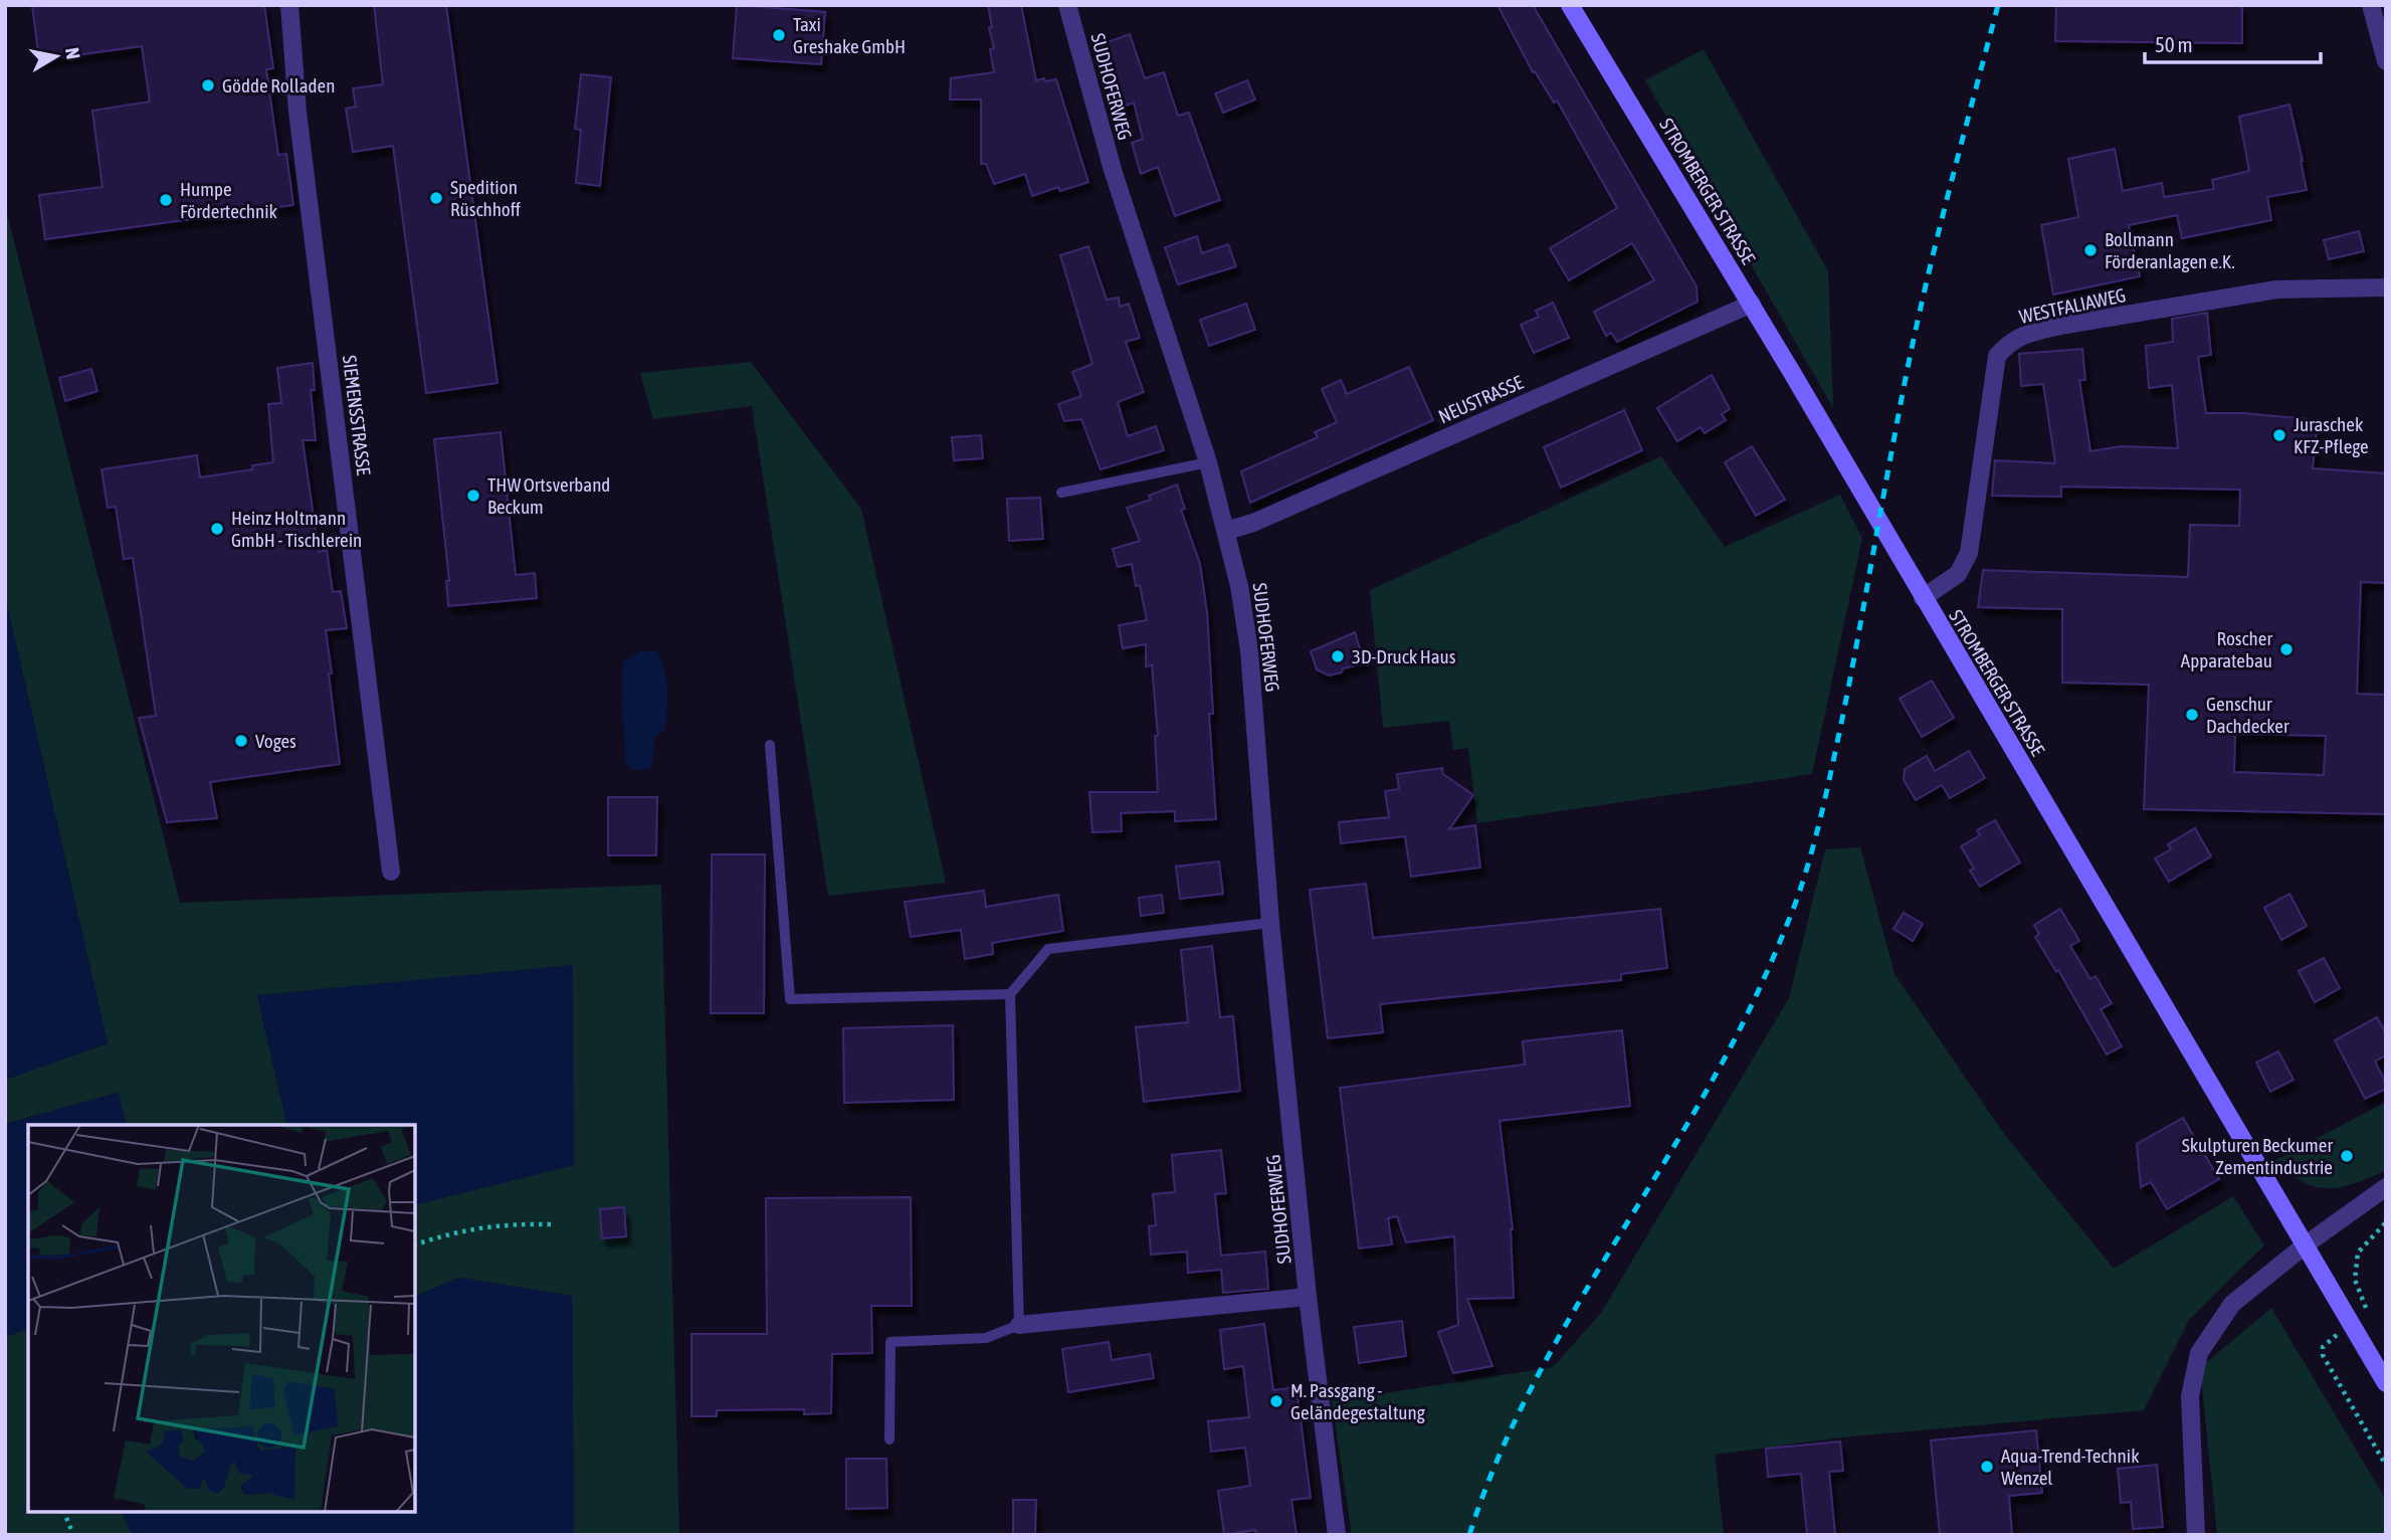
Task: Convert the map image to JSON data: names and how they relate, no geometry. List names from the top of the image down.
{
  "streets": {
    "main road": ["STROMBERGER STRASSE"],
    "street": [
      "SUDHOFERWEG",
      "WESTFALIAWEG",
      "NEUSTRASSE",
      "SIEMENSSTRASSE"
    ]
  },
  "crossings": [
    ["SUDHOFERWEG", "NEUSTRASSE"],
    ["STROMBERGER STRASSE", "WESTFALIAWEG"],
    ["STROMBERGER STRASSE", "NEUSTRASSE"]
  ],
  "places": [
    "Taxi Greshake GmbH",
    "Gödde Rolladen",
    "Spedition Rüschhoff",
    "Humpe Fördertechnik",
    "Bollmann Förderanlagen e.K.",
    "Juraschek KFZ-Pflege",
    "THW Ortsverband Beckum",
    "Heinz Holtmann GmbH - Tischlerein",
    "Roscher Apparatebau",
    "3D-Druck Haus",
    "Genschur Dachdecker",
    "Voges",
    "Skulpturen Beckumer Zementindustrie",
    "M. Passgang - Geländegestaltung",
    "Aqua-Trend-Technik Wenzel"
  ],
  "scale_bar": "50 m",
  "north": "right"
}
